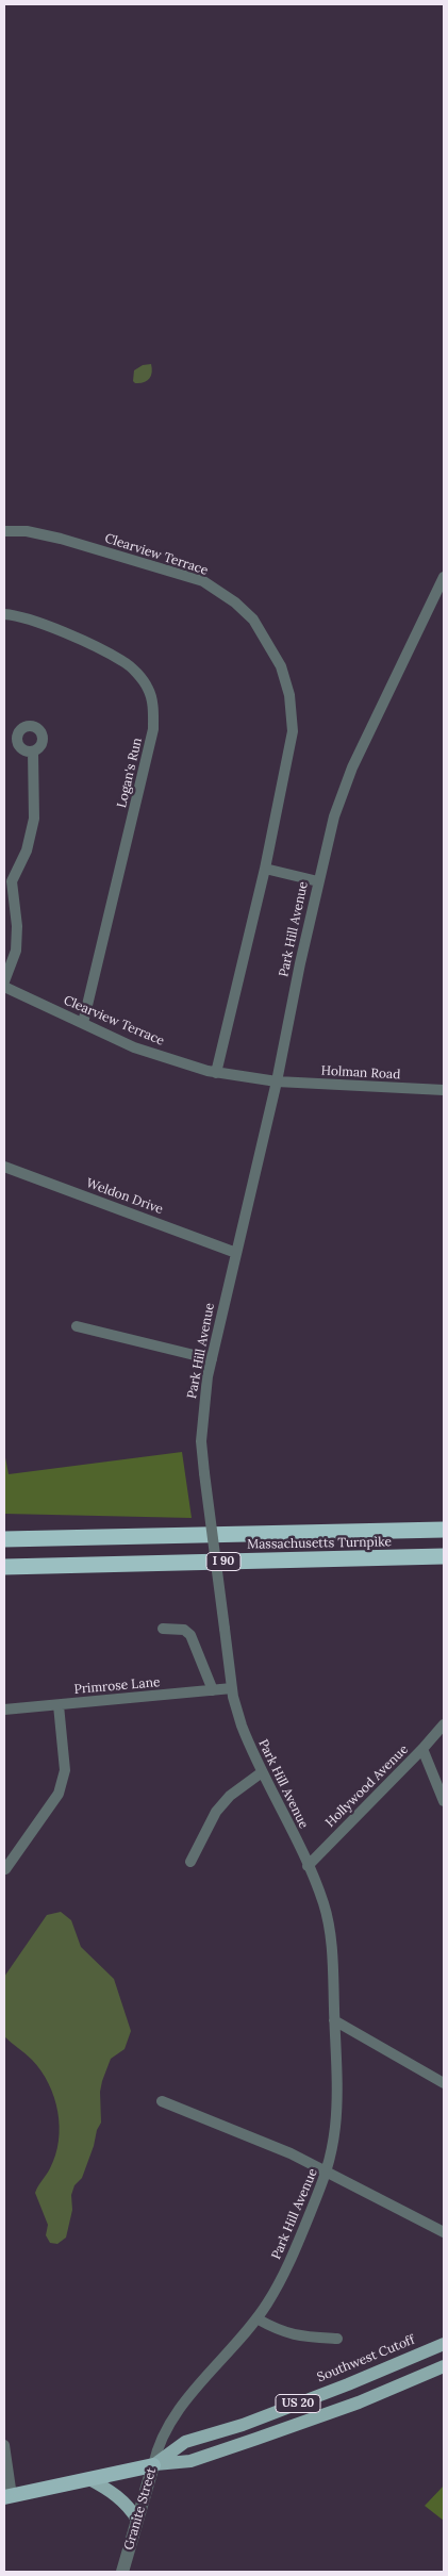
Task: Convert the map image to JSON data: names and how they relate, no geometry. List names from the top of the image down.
{
  "streets": {
    "highway": [
      "Massachusetts Turnpike",
      "I 90",
      "Southwest Cutoff",
      "US 20"
    ],
    "street": [
      "Clearview Terrace",
      "Logan's Run",
      "Park Hill Avenue",
      "Holman Road",
      "Weldon Drive",
      "Primrose Lane",
      "Hollywood Avenue",
      "Granite Street"
    ]
  },
  "crossings": [
    ["Clearview Terrace", "Logan's Run"],
    ["Clearview Terrace", "Park Hill Avenue"],
    ["Clearview Terrace", "Holman Road"],
    ["Park Hill Avenue", "Holman Road"],
    ["Park Hill Avenue", "Weldon Drive"],
    ["Park Hill Avenue", "Primrose Lane"],
    ["Park Hill Avenue", "Hollywood Avenue"],
    ["Park Hill Avenue", "Granite Street"],
    ["Southwest Cutoff", "Granite Street"]
  ]
}
